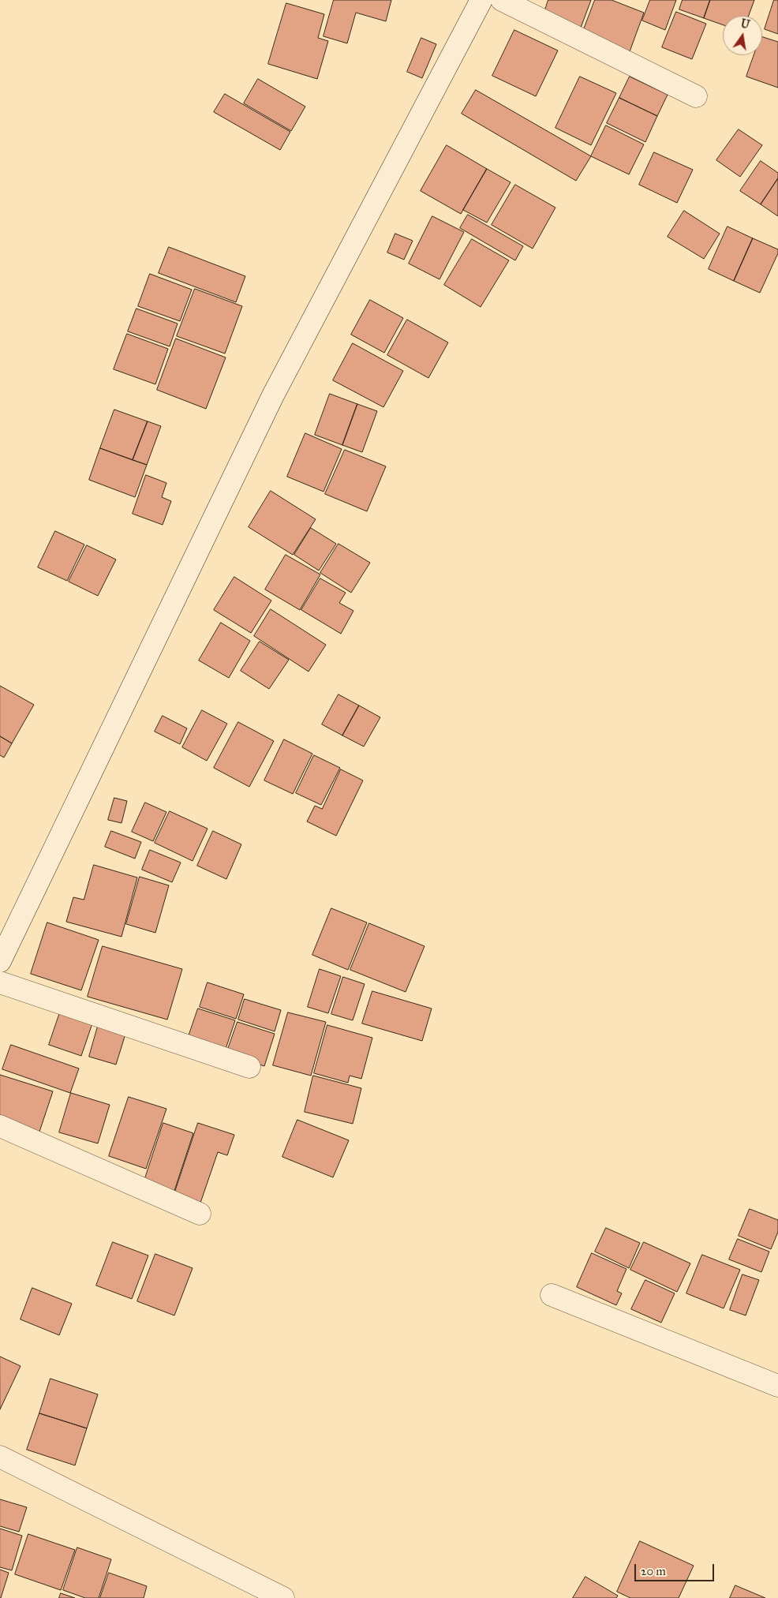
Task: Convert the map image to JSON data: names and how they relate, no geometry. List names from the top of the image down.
{
  "scale_bar": "20 m",
  "north": "top"
}
